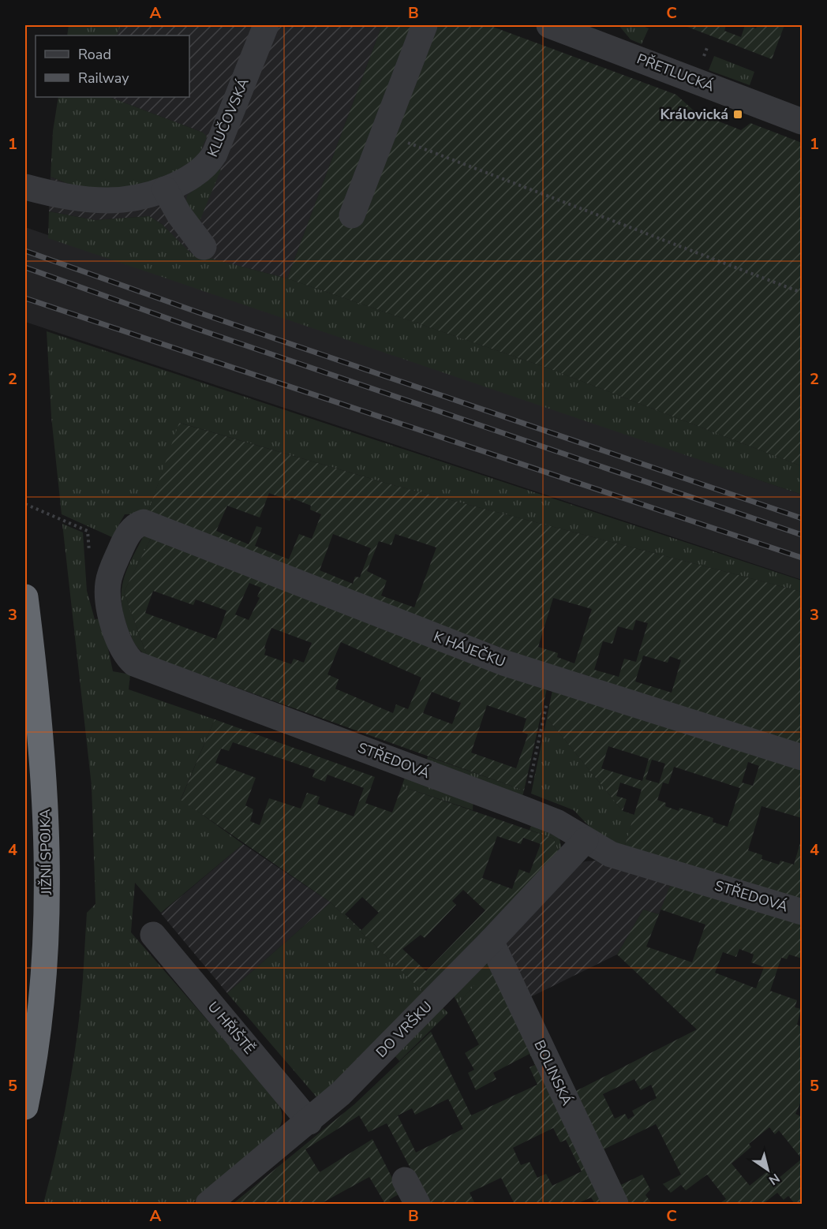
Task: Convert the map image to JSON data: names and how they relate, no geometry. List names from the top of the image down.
{
  "streets": {
    "highway": ["JIŽNÍ SPOJKA"],
    "street": [
      "PŘETLUCKÁ",
      "KLUČOVSKÁ",
      "K HÁJEČKU",
      "STŘEDOVÁ",
      "U HŘIŠTĚ",
      "DO VRŠKU",
      "BOLINSKÁ"
    ]
  },
  "crossings": [
    ["K HÁJEČKU", "STŘEDOVÁ"],
    ["STŘEDOVÁ", "DO VRŠKU"],
    ["U HŘIŠTĚ", "DO VRŠKU"],
    ["DO VRŠKU", "BOLINSKÁ"]
  ],
  "places": {
    "transit": ["Královická"]
  },
  "legend": ["Road", "Railway"],
  "north": "bottom right",
  "grid": {
    "columns": ["A", "B", "C"],
    "rows": [
      "1",
      "2",
      "3",
      "4",
      "5"
    ]
  }
}
